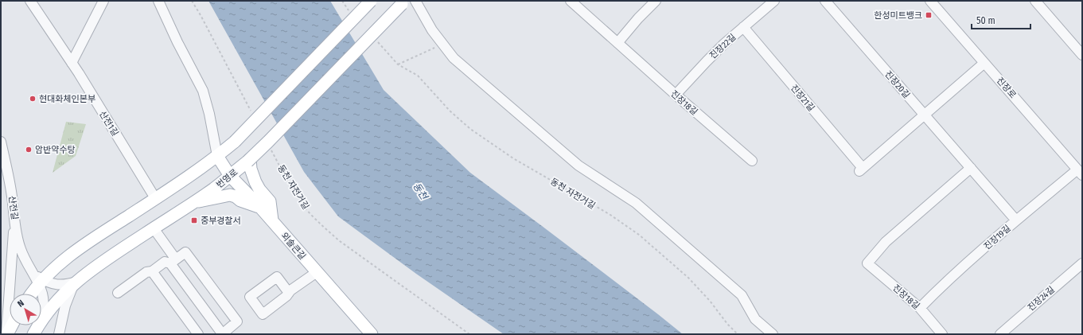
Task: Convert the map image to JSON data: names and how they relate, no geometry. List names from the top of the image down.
{
  "streets": {
    "main road": ["번영로", "외솔큰길"],
    "street": [
      "진장22길",
      "진장20길",
      "진장로",
      "진장21길",
      "진장18길",
      "산전1길",
      "산전길",
      "진장19길",
      "진장24길"
    ],
    "path": ["동천 자전거길"]
  },
  "crossings": [
    ["진장22길", "진장21길"],
    ["진장22길", "진장18길"],
    ["진장20길", "진장21길"],
    ["진장20길", "진장18길"],
    ["진장20길", "진장19길"],
    ["진장로", "진장21길"],
    ["진장로", "진장19길"],
    ["진장18길", "진장19길"],
    ["번영로", "외솔큰길"]
  ],
  "water": ["동천"],
  "places": {
    "transit": ["한성미트뱅크", "중부경찰서"],
    "other": ["현대화체인본부", "암반약수탕"]
  },
  "scale_bar": "50 m",
  "north": "top left"
}
